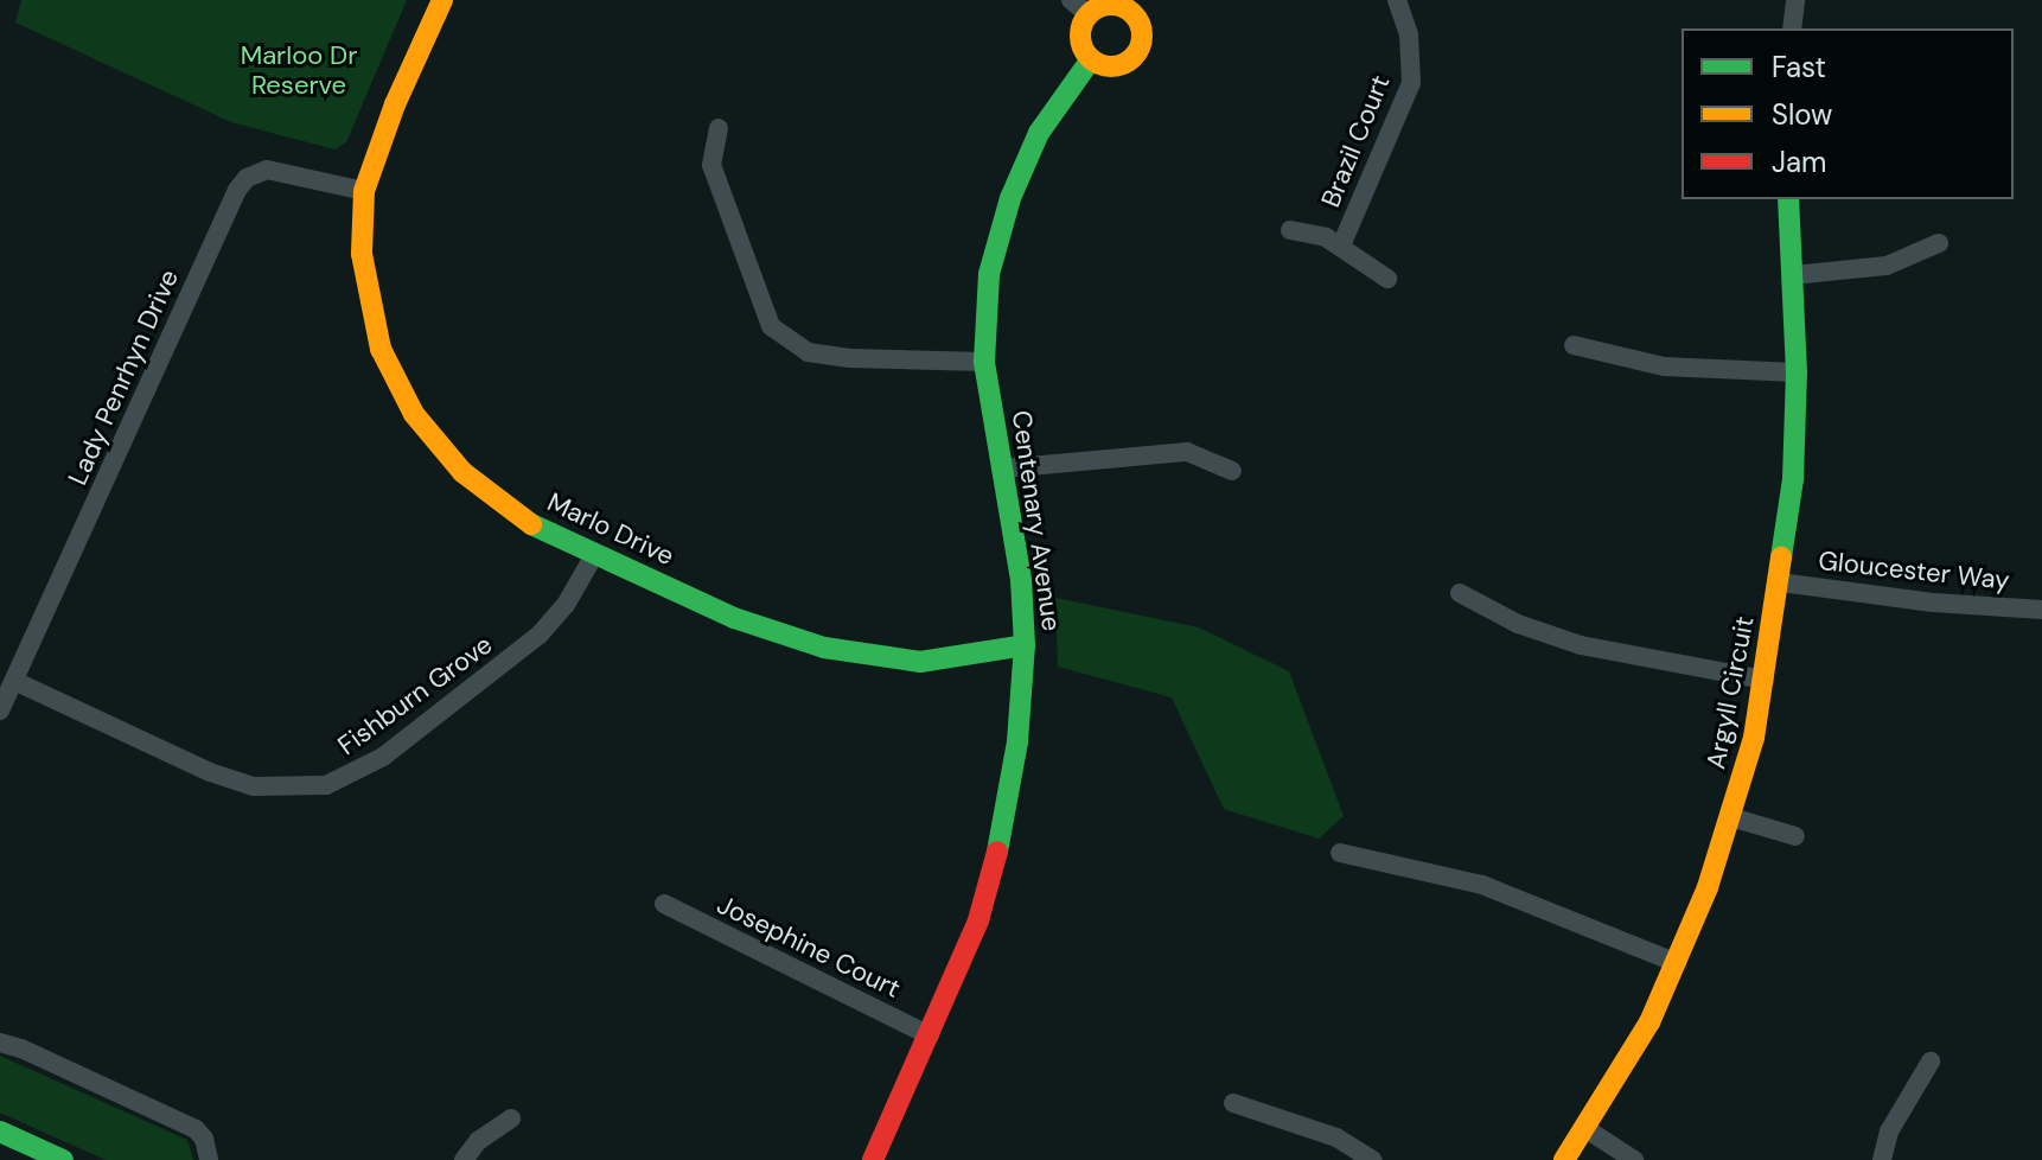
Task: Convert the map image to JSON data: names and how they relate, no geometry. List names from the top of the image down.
{
  "streets": {
    "street": [
      "Brazil Court",
      "Lady Penrhyn Drive",
      "Centenary Avenue",
      "Marlo Drive",
      "Gloucester Way",
      "Argyll Circuit",
      "Fishburn Grove",
      "Josephine Court"
    ]
  },
  "crossings": [
    ["Lady Penrhyn Drive", "Marlo Drive"],
    ["Lady Penrhyn Drive", "Fishburn Grove"],
    ["Centenary Avenue", "Marlo Drive"],
    ["Centenary Avenue", "Josephine Court"],
    ["Marlo Drive", "Fishburn Grove"],
    ["Gloucester Way", "Argyll Circuit"]
  ],
  "parks": ["Marloo Dr Reserve"],
  "legend": ["Fast", "Slow", "Jam"]
}
